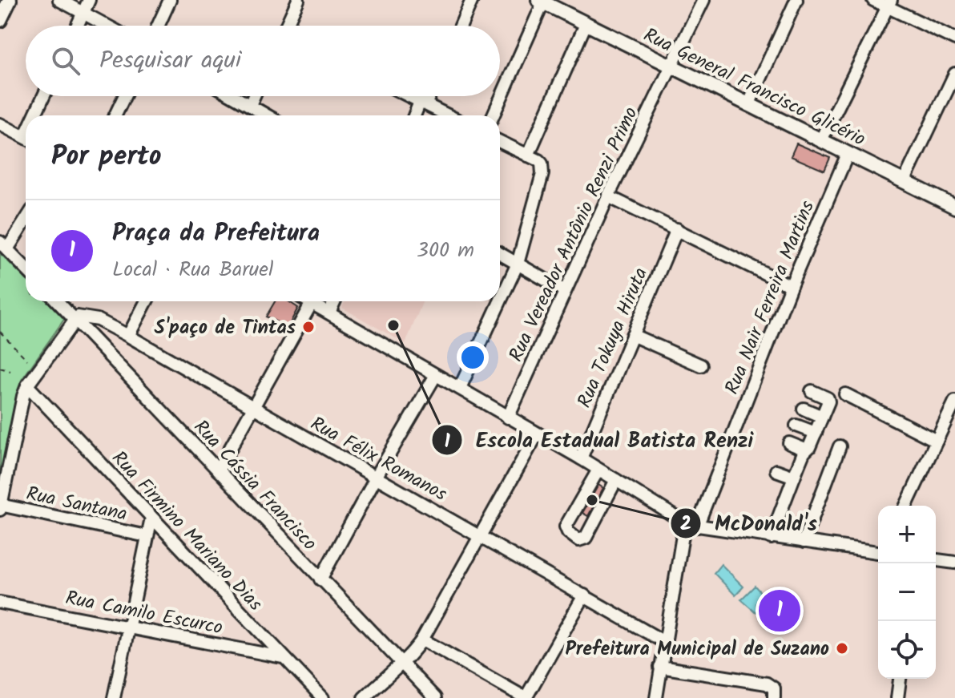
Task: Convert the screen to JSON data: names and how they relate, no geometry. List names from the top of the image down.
{
  "streets": {
    "main road": ["Rua General Francisco Glicério"],
    "street": [
      "Rua Vereador Antônio Renzi Primo",
      "Rua Nair Ferreira Martins",
      "Rua Tokuya Hiruta",
      "Rua Félix Romanos",
      "Rua Cássia Francisco",
      "Rua Santana",
      "Rua Firmino Mariano Dias",
      "Rua Camilo Escurco"
    ]
  },
  "crossings": [
    ["Rua General Francisco Glicério", "Rua Vereador Antônio Renzi Primo"],
    ["Rua General Francisco Glicério", "Rua Nair Ferreira Martins"],
    ["Rua Nair Ferreira Martins", "Rua Félix Romanos"],
    ["Rua Félix Romanos", "Rua Cássia Francisco"],
    ["Rua Firmino Mariano Dias", "Rua Camilo Escurco"]
  ],
  "places": [
    "Escola Estadual Batista Renzi",
    "S'paço de Tintas",
    "McDonald's",
    "Prefeitura Municipal de Suzano"
  ],
  "page": {
    "search": "Pesquisar aqui",
    "heading": "Por perto",
    "list": [
      {
        "mark": "1",
        "name": "Praça da Prefeitura",
        "note": "Local · Rua Baruel",
        "value": "300 m"
      }
    ],
    "map_buttons": ["+", "−"],
    "pins": "1"
  }
}
